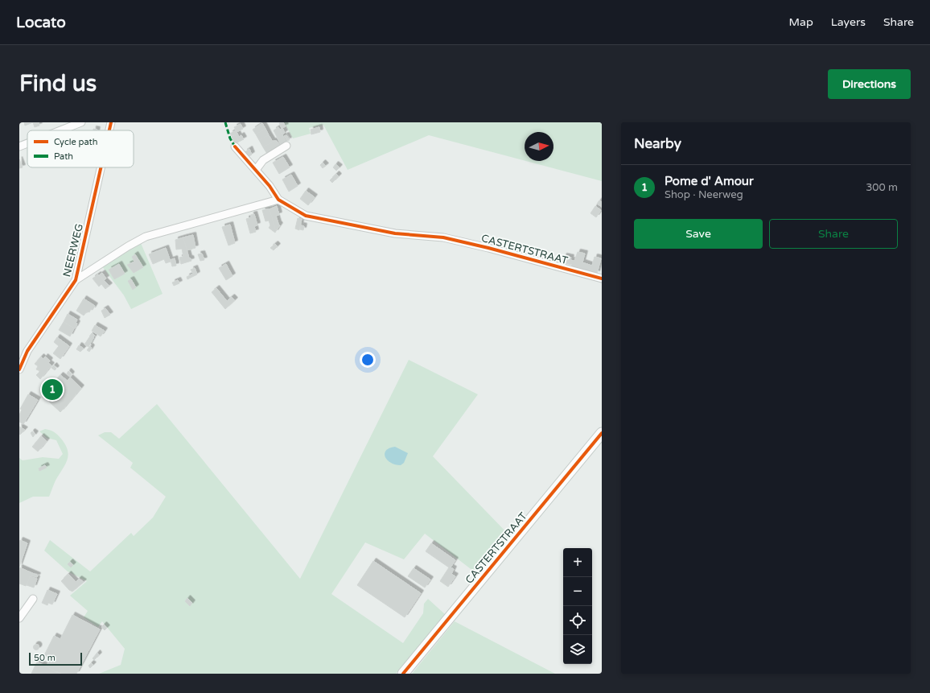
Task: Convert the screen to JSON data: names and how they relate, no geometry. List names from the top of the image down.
{
  "streets": {
    "main road": ["CASTERTSTRAAT"],
    "street": ["NEERWEG"]
  },
  "crossings": [
    ["CASTERTSTRAAT", "NEERWEG"]
  ],
  "legend": ["Cycle path", "Path"],
  "scale_bar": "50 m",
  "north": "right",
  "page": {
    "header": "Locato",
    "nav": ["Map", "Layers", "Share"],
    "buttons": [
      "Directions",
      ["Save", "Share"]
    ],
    "title": "Find us",
    "heading": "Nearby",
    "list": [
      {
        "mark": "1",
        "name": "Pome d' Amour",
        "note": "Shop · Neerweg",
        "value": "300 m"
      }
    ],
    "pins": "1",
    "map_buttons": ["+", "−"],
    "scale": "50 m"
  }
}
